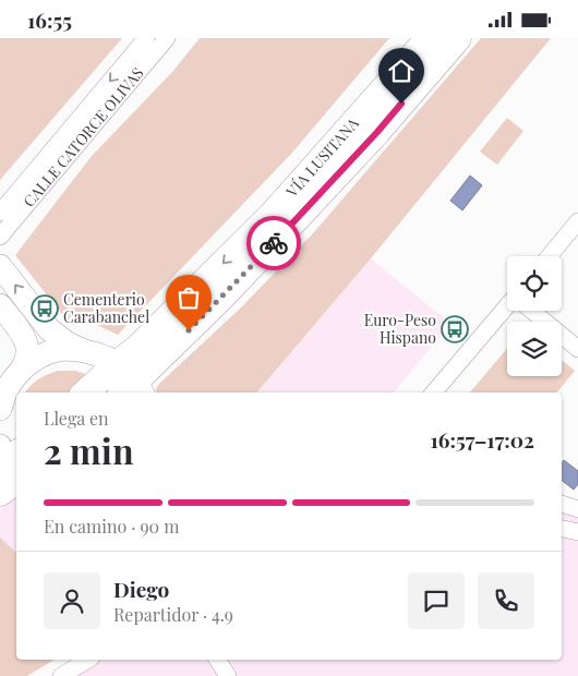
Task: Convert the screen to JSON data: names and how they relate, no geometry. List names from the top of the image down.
{
  "streets": {
    "main road": ["VÍA LUSITANA"],
    "street": ["CALLE CATORCE OLIVAS"]
  },
  "places": {
    "bus stop": ["Cementerio Carabanchel", "Euro-Peso Hispano"]
  },
  "page": {
    "status": "16:55",
    "heading": ["2 min", "Llega en", "16:57–17:02"],
    "panel": ["Diego", "Repartidor · 4.9"],
    "bar": "En camino · 90 m"
  }
}
